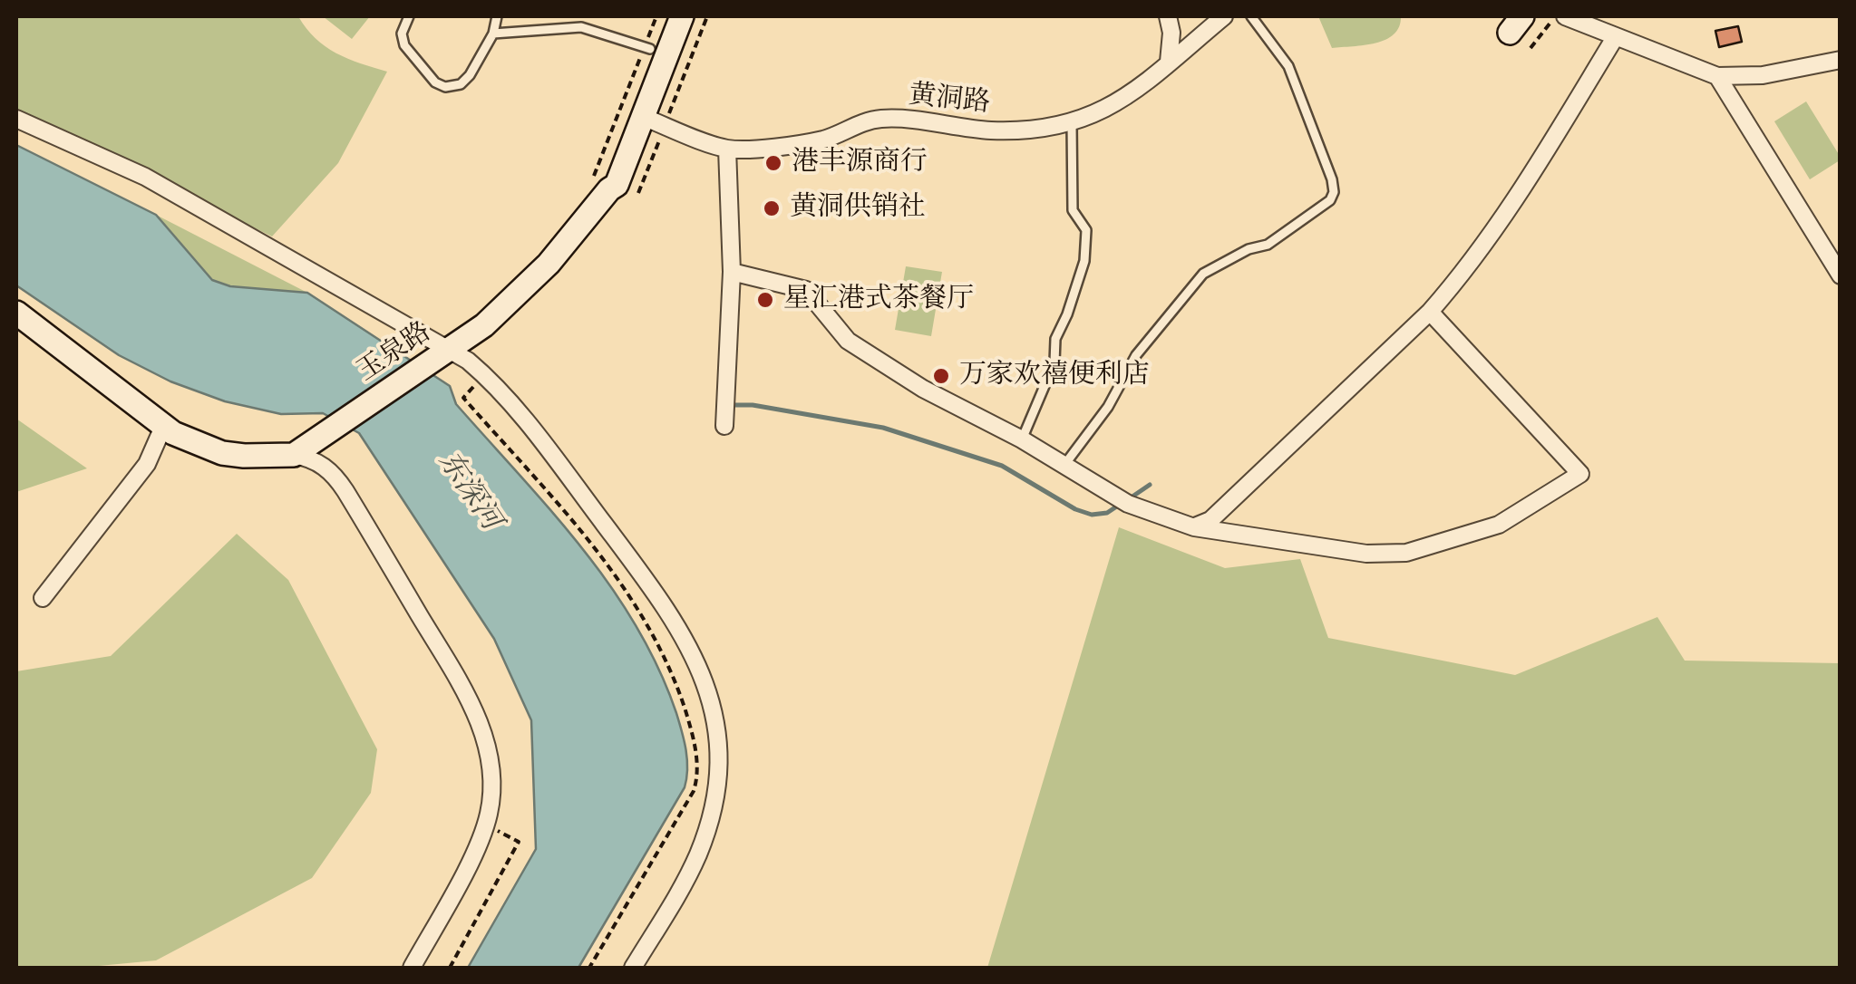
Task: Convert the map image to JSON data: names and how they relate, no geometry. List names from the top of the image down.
{
  "streets": {
    "street": ["黄洞路", "玉泉路"]
  },
  "crossings": [
    ["黄洞路", "玉泉路"]
  ],
  "water": ["东深河"],
  "places": [
    "港丰源商行",
    "黄洞供销社",
    "星汇港式茶餐厅",
    "万家欢禧便利店"
  ]
}
